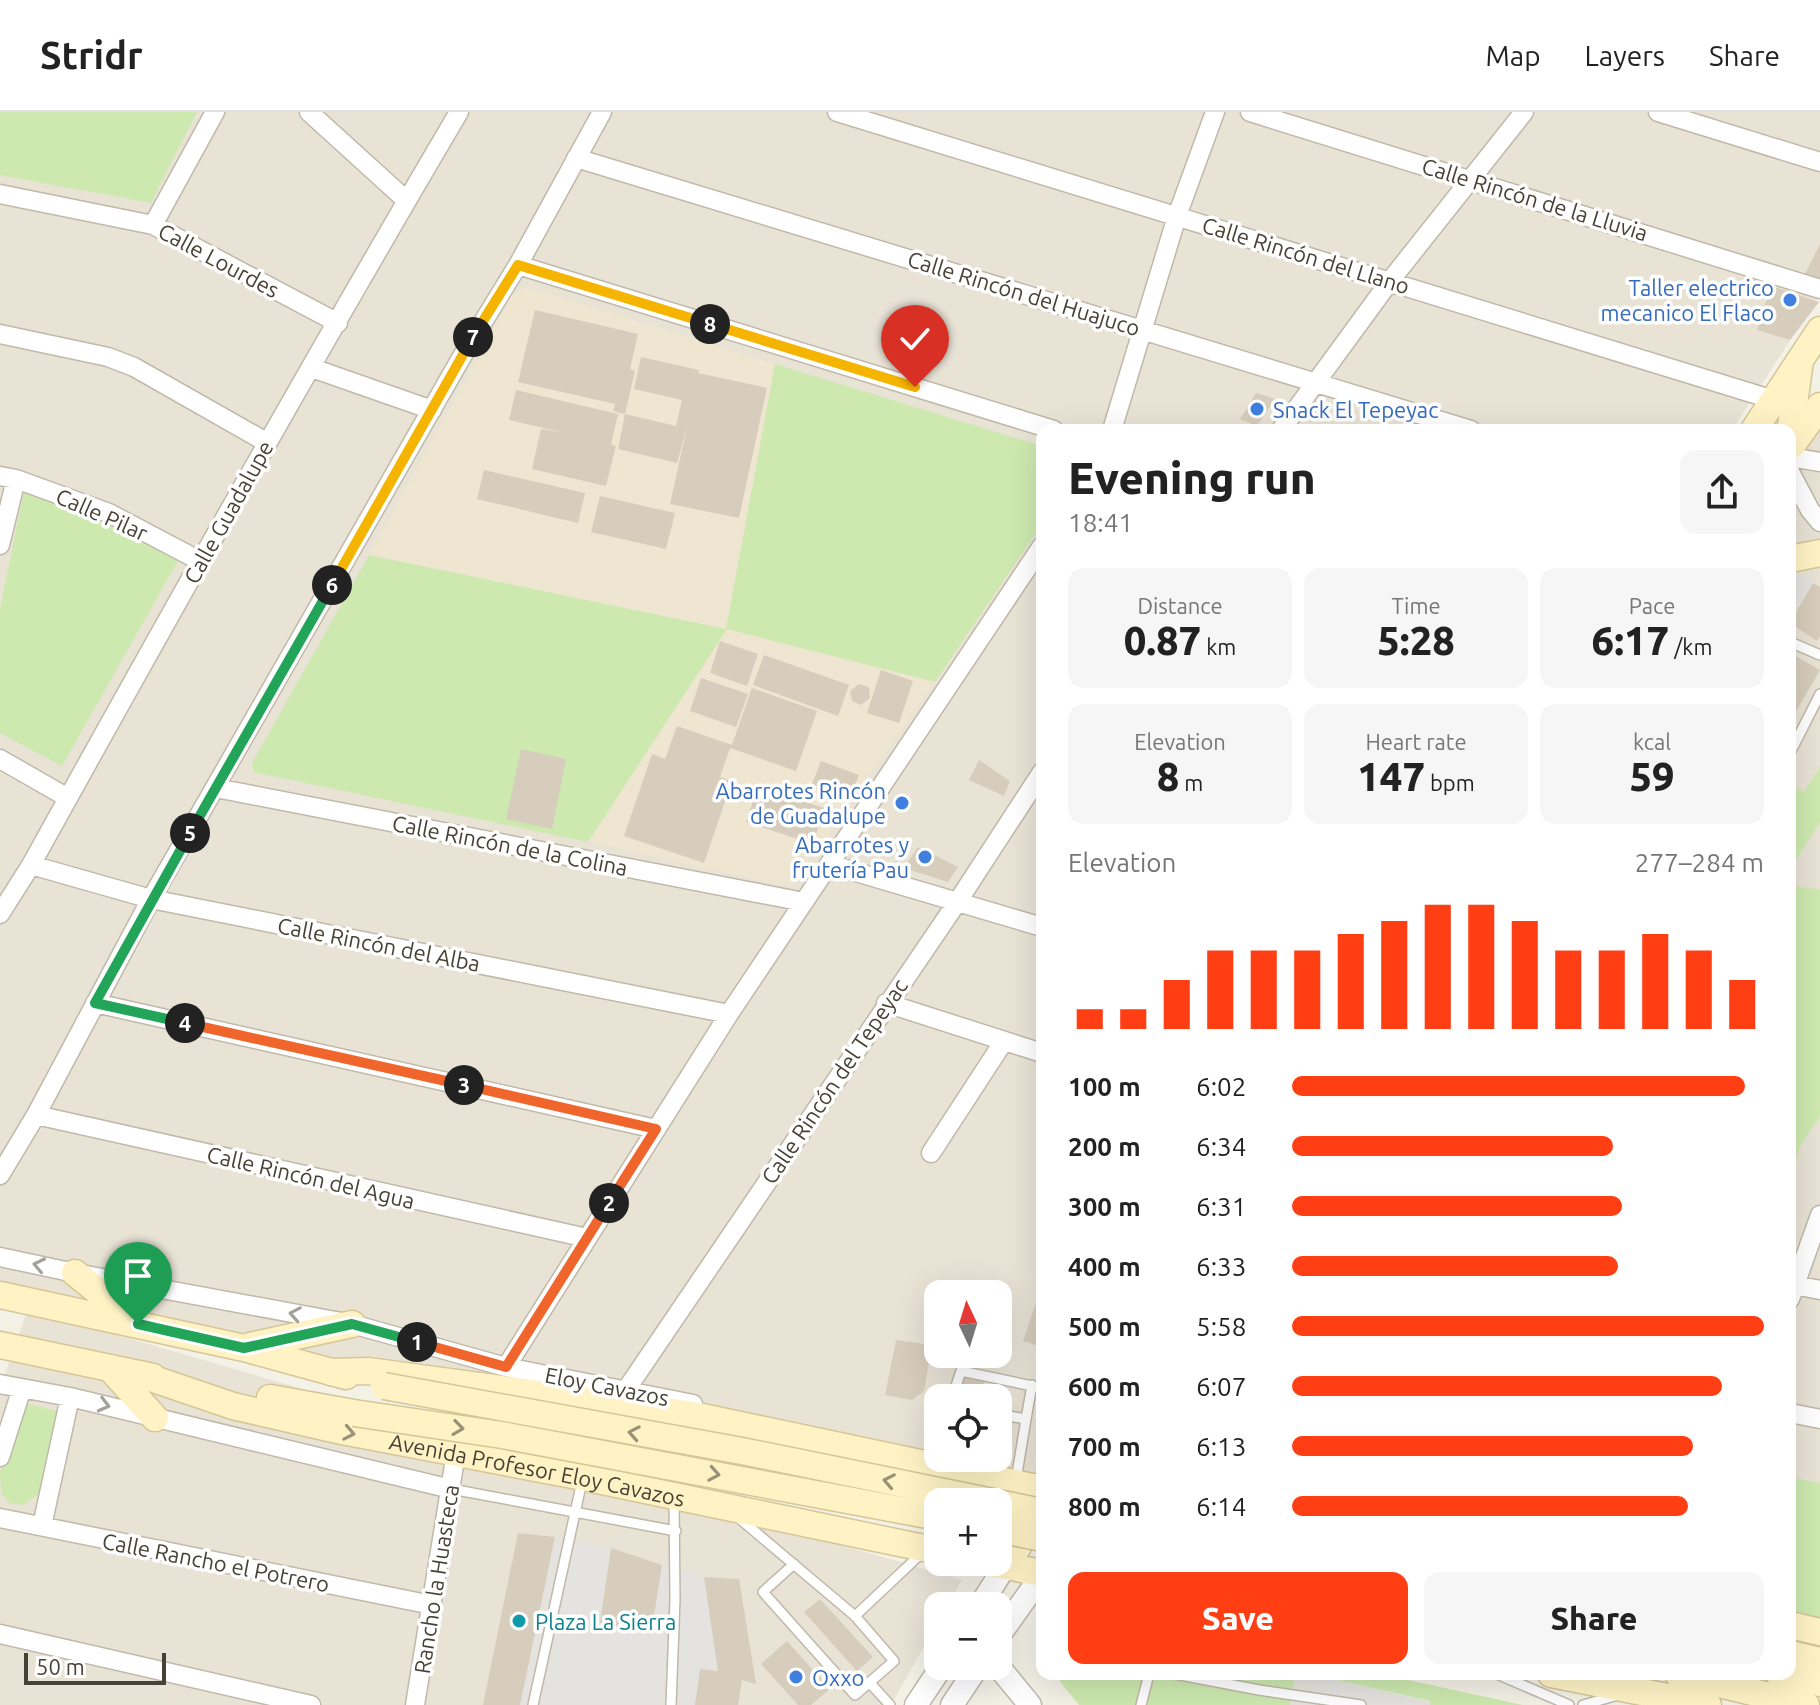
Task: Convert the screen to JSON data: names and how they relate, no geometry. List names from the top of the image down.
{
  "streets": {
    "main road": ["Avenida Profesor Eloy Cavazos"],
    "street": [
      "Calle Rincón de la Lluvia",
      "Calle Rincón del Llano",
      "Calle Lourdes",
      "Calle Rincón del Huajuco",
      "Calle Guadalupe",
      "Calle Pilar",
      "Calle Rincón de la Colina",
      "Calle Rincón del Alba",
      "Calle Rincón del Tepeyac",
      "Calle Rincón del Agua",
      "Eloy Cavazos",
      "Calle Rancho el Potrero",
      "Rancho la Huasteca"
    ]
  },
  "crossings": [
    ["Calle Lourdes", "Calle Guadalupe"],
    ["Calle Guadalupe", "Calle Pilar"],
    ["Calle Guadalupe", "Calle Rincón del Alba"],
    ["Calle Rincón del Tepeyac", "Eloy Cavazos"],
    ["Avenida Profesor Eloy Cavazos", "Rancho la Huasteca"],
    ["Calle Rancho el Potrero", "Rancho la Huasteca"]
  ],
  "places": [
    "Taller electrico mecanico El Flaco",
    "Snack El Tepeyac",
    "Abarrotes Rincón de Guadalupe",
    "Abarrotes y frutería Pau",
    "Plaza La Sierra",
    "Oxxo"
  ],
  "scale_bar": "50 m",
  "north": "top",
  "page": {
    "header": "Stridr",
    "nav": ["Map", "Layers", "Share"],
    "pins": [
      "8",
      "7",
      "6",
      "5",
      "4",
      "3",
      "2",
      "1"
    ],
    "heading": ["Evening run", "18:41"],
    "stats": [
      ["Distance", "0.87 km"],
      ["Time", "5:28"],
      ["Pace", "6:17 /km"],
      ["Elevation", "8 m"],
      ["Heart rate", "147 bpm"],
      ["kcal", "59"]
    ],
    "chart": ["Elevation", "277–284 m"],
    "list": [
      {
        "name": "100 m",
        "note": "6:02"
      },
      {
        "name": "200 m",
        "note": "6:34"
      },
      {
        "name": "300 m",
        "note": "6:31"
      },
      {
        "name": "400 m",
        "note": "6:33"
      },
      {
        "name": "500 m",
        "note": "5:58"
      },
      {
        "name": "600 m",
        "note": "6:07"
      },
      {
        "name": "700 m",
        "note": "6:13"
      },
      {
        "name": "800 m",
        "note": "6:14"
      }
    ],
    "map_buttons": ["+", "−"],
    "buttons": ["Save", "Share"],
    "scale": "50 m"
  }
}
